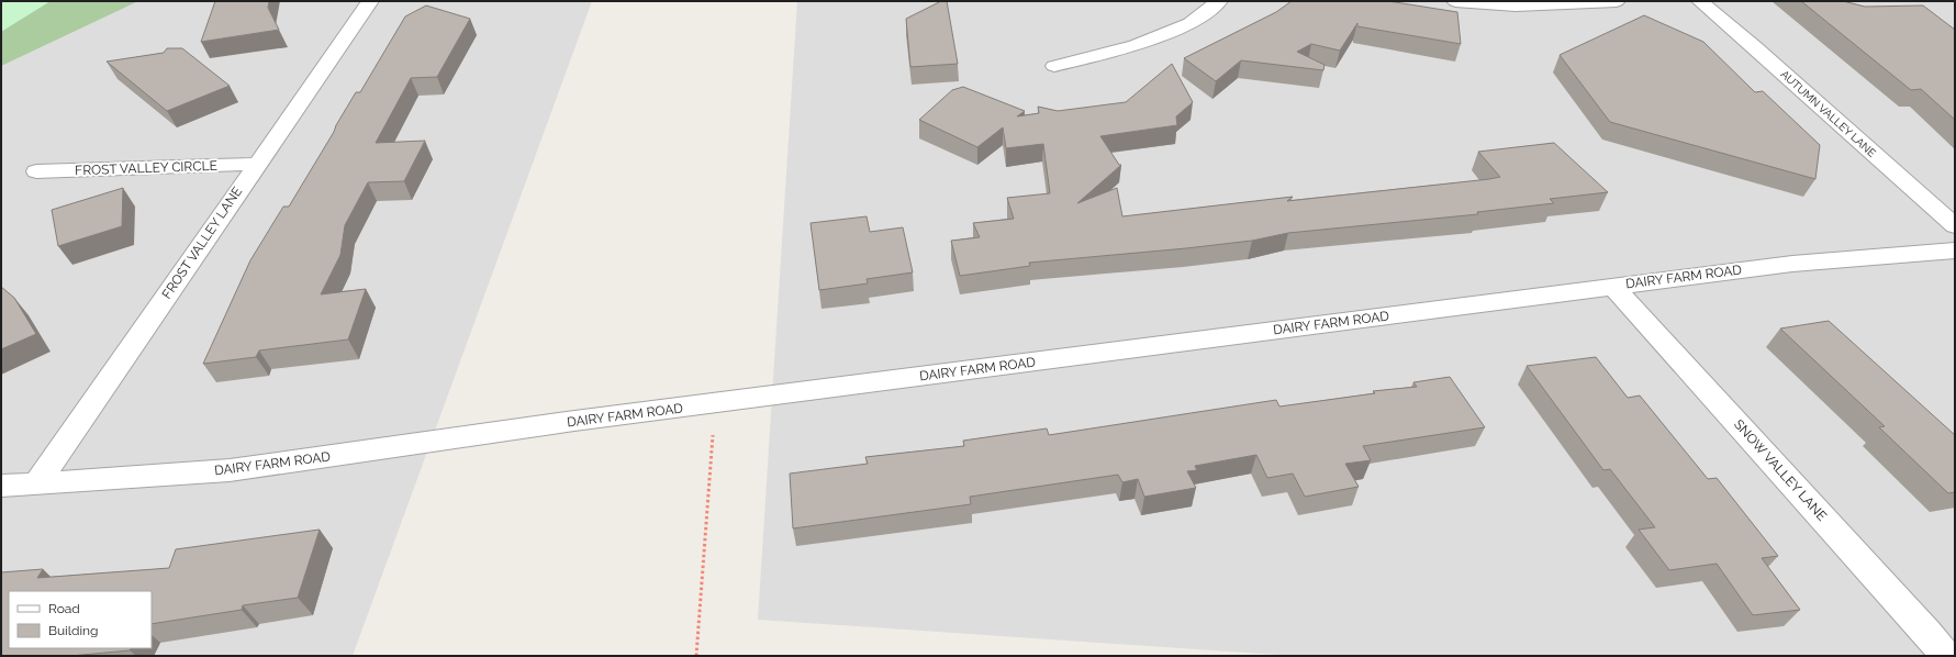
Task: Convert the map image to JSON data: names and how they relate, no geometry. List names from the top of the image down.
{
  "streets": {
    "street": [
      "AUTUMN VALLEY LANE",
      "FROST VALLEY CIRCLE",
      "FROST VALLEY LANE",
      "DAIRY FARM ROAD",
      "SNOW VALLEY LANE"
    ]
  },
  "crossings": [
    ["FROST VALLEY CIRCLE", "FROST VALLEY LANE"],
    ["FROST VALLEY LANE", "DAIRY FARM ROAD"],
    ["DAIRY FARM ROAD", "SNOW VALLEY LANE"]
  ],
  "legend": ["Road", "Building"]
}
